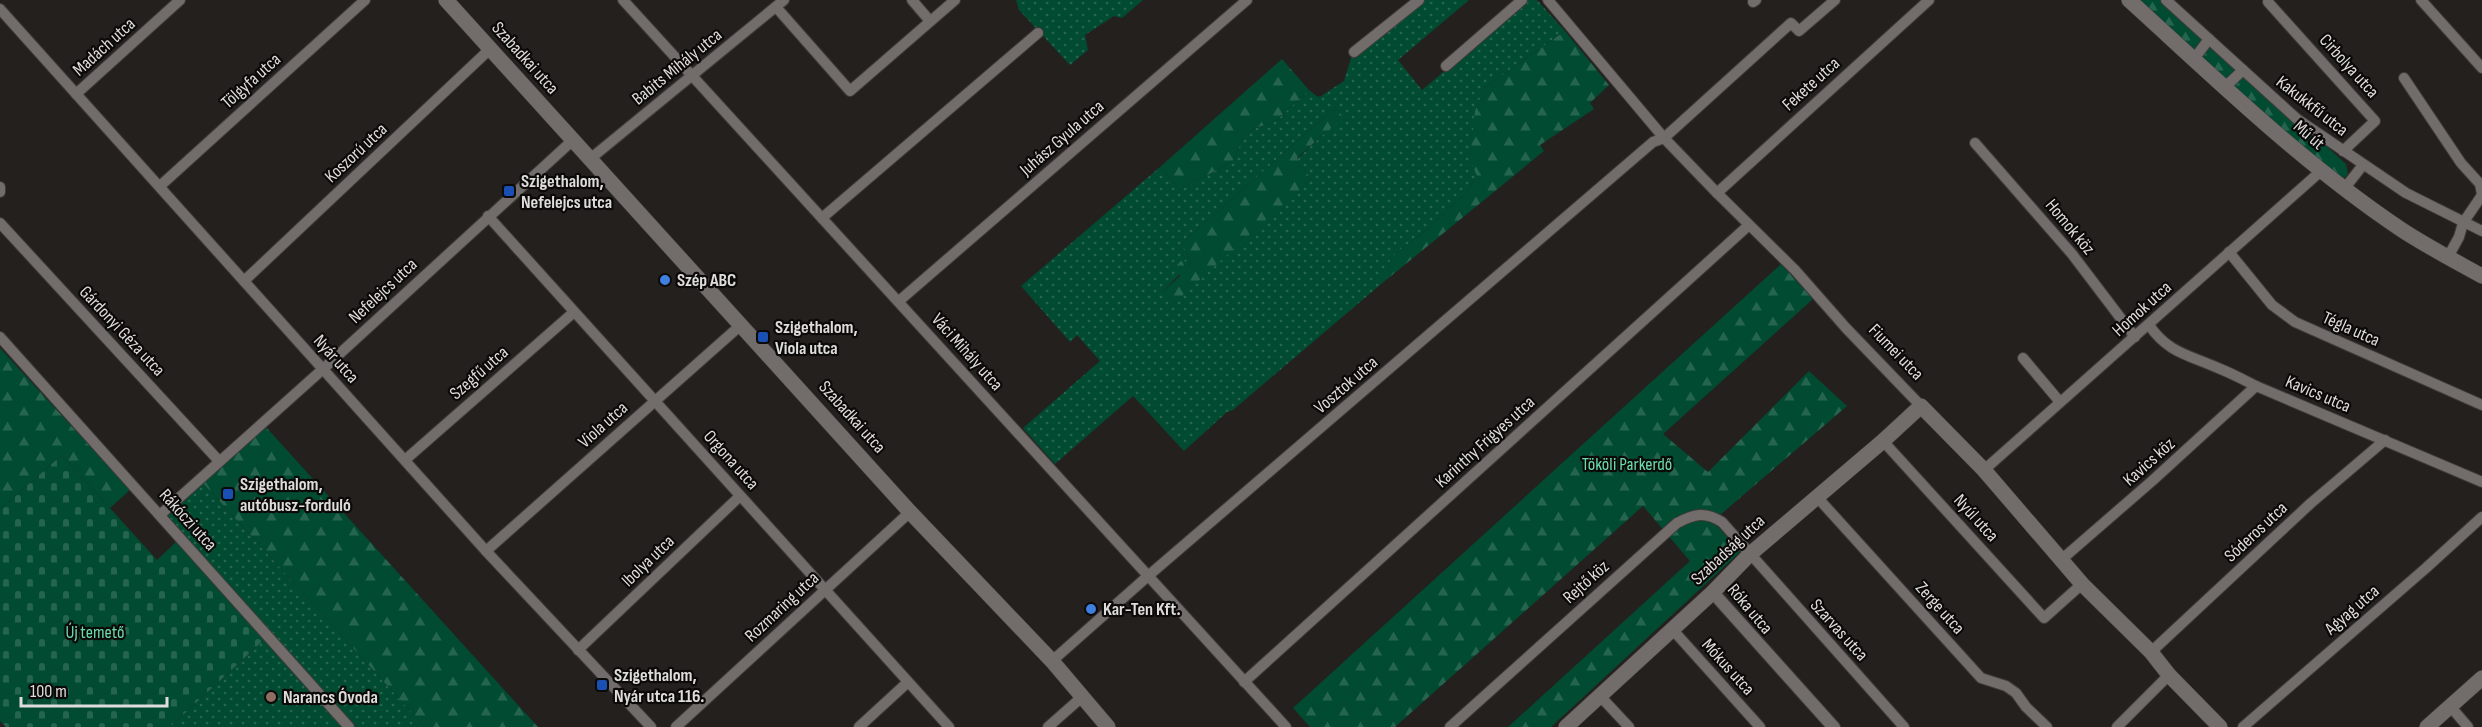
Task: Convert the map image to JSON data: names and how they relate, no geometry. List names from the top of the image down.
{
  "streets": {
    "street": [
      "Madách utca",
      "Szabadkai utca",
      "Cirbolya utca",
      "Babits Mihály utca",
      "Tölgyfa utca",
      "Fekete utca",
      "Kakukkfű utca",
      "Mű út",
      "Juhász Gyula utca",
      "Koszorú utca",
      "Homok köz",
      "Nefelejcs utca",
      "Homok utca",
      "Tégla utca",
      "Gárdonyi Géza utca",
      "Váci Mihály utca",
      "Fiumei utca",
      "Nyár utca",
      "Szegfű utca",
      "Vosztok utca",
      "Kavics utca",
      "Viola utca",
      "Karinthy Frigyes utca",
      "Orgona utca",
      "Kavics köz",
      "Nyúl utca",
      "Rákóczi utca",
      "Sóderos utca",
      "Szabadság utca",
      "Ibolya utca",
      "Rejtő köz",
      "Rozmaring utca",
      "Zerge utca",
      "Róka utca",
      "Agyag utca",
      "Szarvas utca",
      "Mókus utca"
    ]
  },
  "crossings": [
    ["Madách utca", "Nyár utca"],
    ["Szabadkai utca", "Babits Mihály utca"],
    ["Szabadkai utca", "Koszorú utca"],
    ["Szabadkai utca", "Nefelejcs utca"],
    ["Szabadkai utca", "Vosztok utca"],
    ["Szabadkai utca", "Viola utca"],
    ["Szabadkai utca", "Rozmaring utca"],
    ["Cirbolya utca", "Kakukkfű utca"],
    ["Babits Mihály utca", "Váci Mihály utca"],
    ["Tölgyfa utca", "Nyár utca"],
    ["Fekete utca", "Fiumei utca"],
    ["Mű út", "Homok utca"],
    ["Juhász Gyula utca", "Váci Mihály utca"],
    ["Koszorú utca", "Nyár utca"],
    ["Homok köz", "Homok utca"],
    ["Nefelejcs utca", "Gárdonyi Géza utca"],
    ["Nefelejcs utca", "Nyár utca"],
    ["Nefelejcs utca", "Orgona utca"],
    ["Nefelejcs utca", "Rákóczi utca"],
    ["Homok utca", "Tégla utca"],
    ["Homok utca", "Fiumei utca"],
    ["Homok utca", "Kavics utca"],
    ["Váci Mihály utca", "Vosztok utca"],
    ["Váci Mihály utca", "Karinthy Frigyes utca"],
    ["Fiumei utca", "Vosztok utca"],
    ["Fiumei utca", "Karinthy Frigyes utca"],
    ["Fiumei utca", "Kavics köz"],
    ["Fiumei utca", "Nyúl utca"],
    ["Fiumei utca", "Sóderos utca"],
    ["Fiumei utca", "Szabadság utca"],
    ["Nyár utca", "Szegfű utca"],
    ["Nyár utca", "Viola utca"],
    ["Nyár utca", "Ibolya utca"],
    ["Szegfű utca", "Orgona utca"],
    ["Kavics utca", "Kavics köz"],
    ["Kavics utca", "Sóderos utca"],
    ["Viola utca", "Orgona utca"],
    ["Orgona utca", "Ibolya utca"],
    ["Orgona utca", "Rozmaring utca"],
    ["Nyúl utca", "Szabadság utca"],
    ["Szabadság utca", "Rejtő köz"],
    ["Szabadság utca", "Zerge utca"],
    ["Szabadság utca", "Róka utca"],
    ["Szabadság utca", "Szarvas utca"],
    ["Szabadság utca", "Mókus utca"],
    ["Rejtő köz", "Szarvas utca"]
  ],
  "parks": ["Tököli Parkerdő", "Új temető"],
  "places": {
    "transit": [
      "Szigethalom, Nefelejcs utca",
      "Szigethalom, Viola utca",
      "Szigethalom, autóbusz-forduló",
      "Szigethalom, Nyár utca 116."
    ],
    "other": ["Szép ABC", "Kar-Ten Kft.", "Narancs Óvoda"]
  },
  "scale_bar": "100 m"
}
